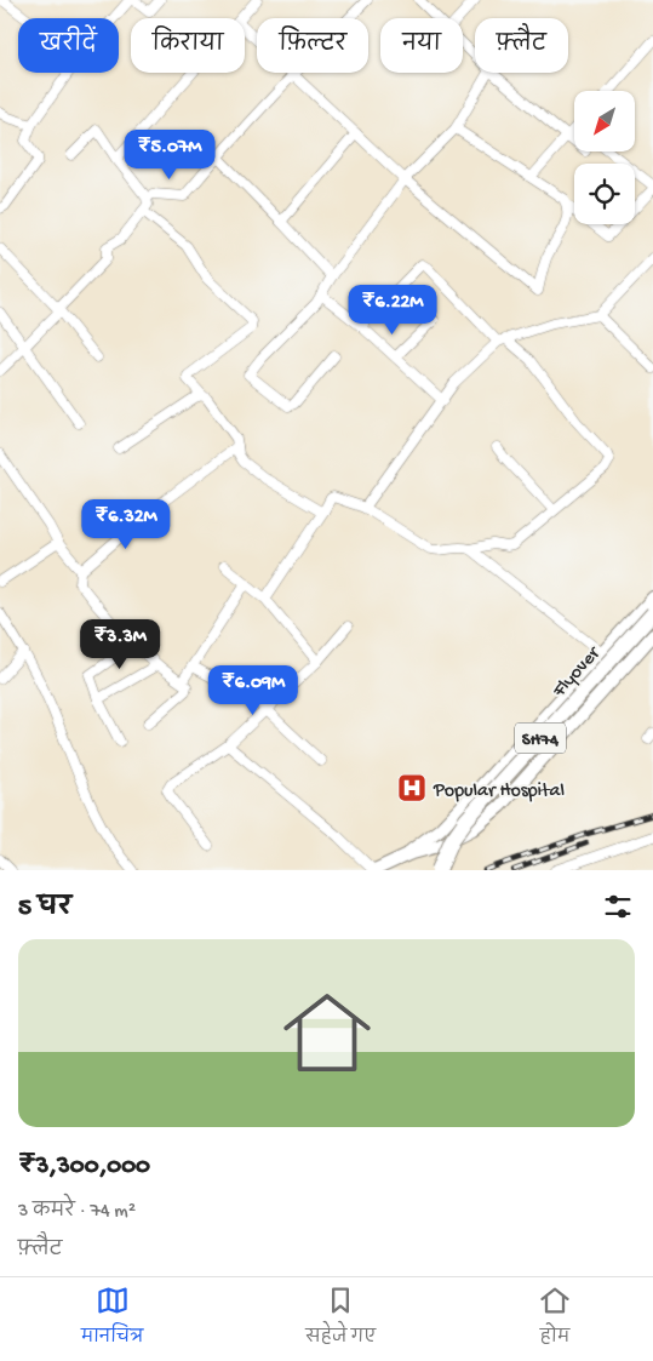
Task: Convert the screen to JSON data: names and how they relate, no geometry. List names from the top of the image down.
{
  "streets": {
    "main road": ["Flyover", "SH74"]
  },
  "places": {
    "hospital": ["Popular Hospital"]
  },
  "north": "bottom left",
  "page": {
    "chip": [
      "खरीदें",
      "किराया",
      "फ़िल्टर",
      "नया",
      "फ़्लैट"
    ],
    "price": [
      "₹5.07M",
      "₹6.22M",
      "₹6.32M",
      "₹3.3M",
      "₹6.09M"
    ],
    "heading": "5 घर",
    "list": [
      {
        "name": "₹3,300,000",
        "note": "3 कमरे · 74 m² · फ़्लैट"
      }
    ],
    "tabs": ["मानचित्र", "सहेजे गए", "होम"]
  }
}
